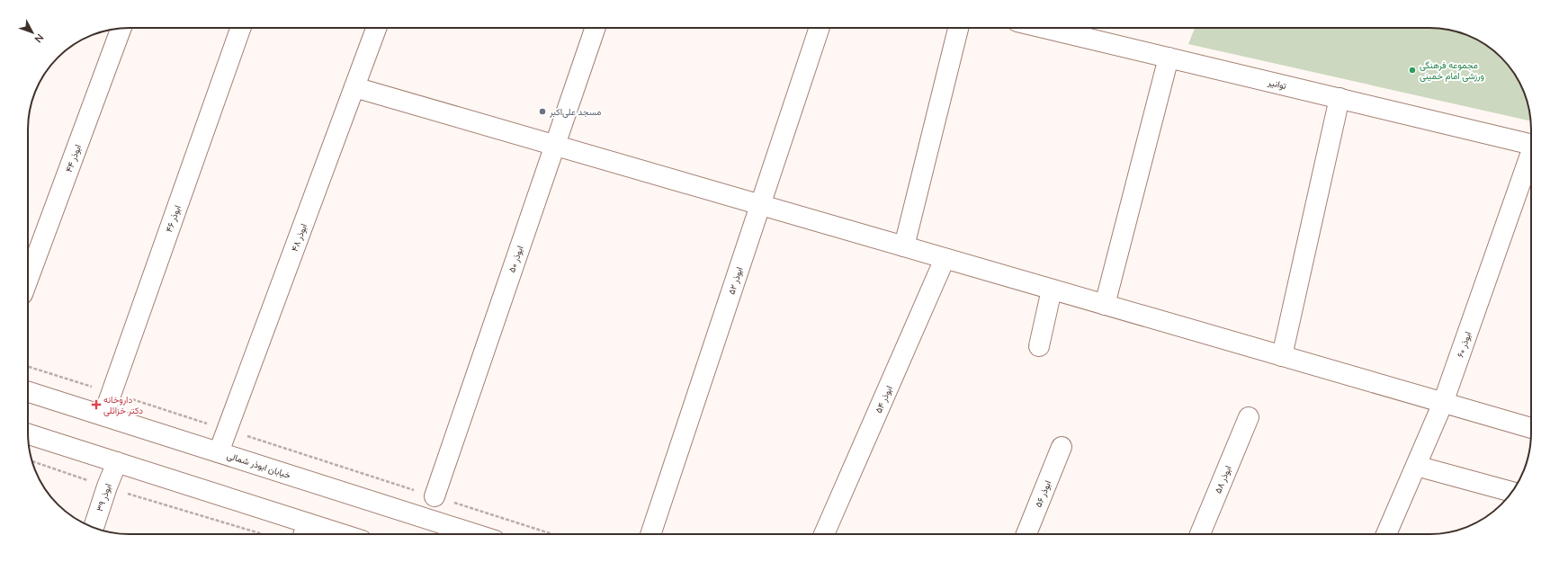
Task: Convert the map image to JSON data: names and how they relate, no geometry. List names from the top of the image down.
{
  "streets": {
    "street": [
      "توانیر",
      "ابوذر ۴۴",
      "ابوذر ۴۶",
      "ابوذر ۴۸",
      "ابوذر ۵۰",
      "ابوذر ۵۲",
      "ابوذر ۶۰",
      "ابوذر ۵۴",
      "خیابان ابوذر شمالی",
      "ابوذر ۵۸",
      "ابوذر ۵۶",
      "ابوذر ۳۹"
    ]
  },
  "crossings": [
    ["ابوذر ۴۶", "خیابان ابوذر شمالی"],
    ["ابوذر ۴۸", "خیابان ابوذر شمالی"]
  ],
  "places": {
    "other": ["مجموعه فرهنگی ورزشی امام خمینی", "مسجد علی‌اکبر"],
    "health": ["داروخانه دکتر خزائلی"]
  },
  "north": "bottom right"
}
